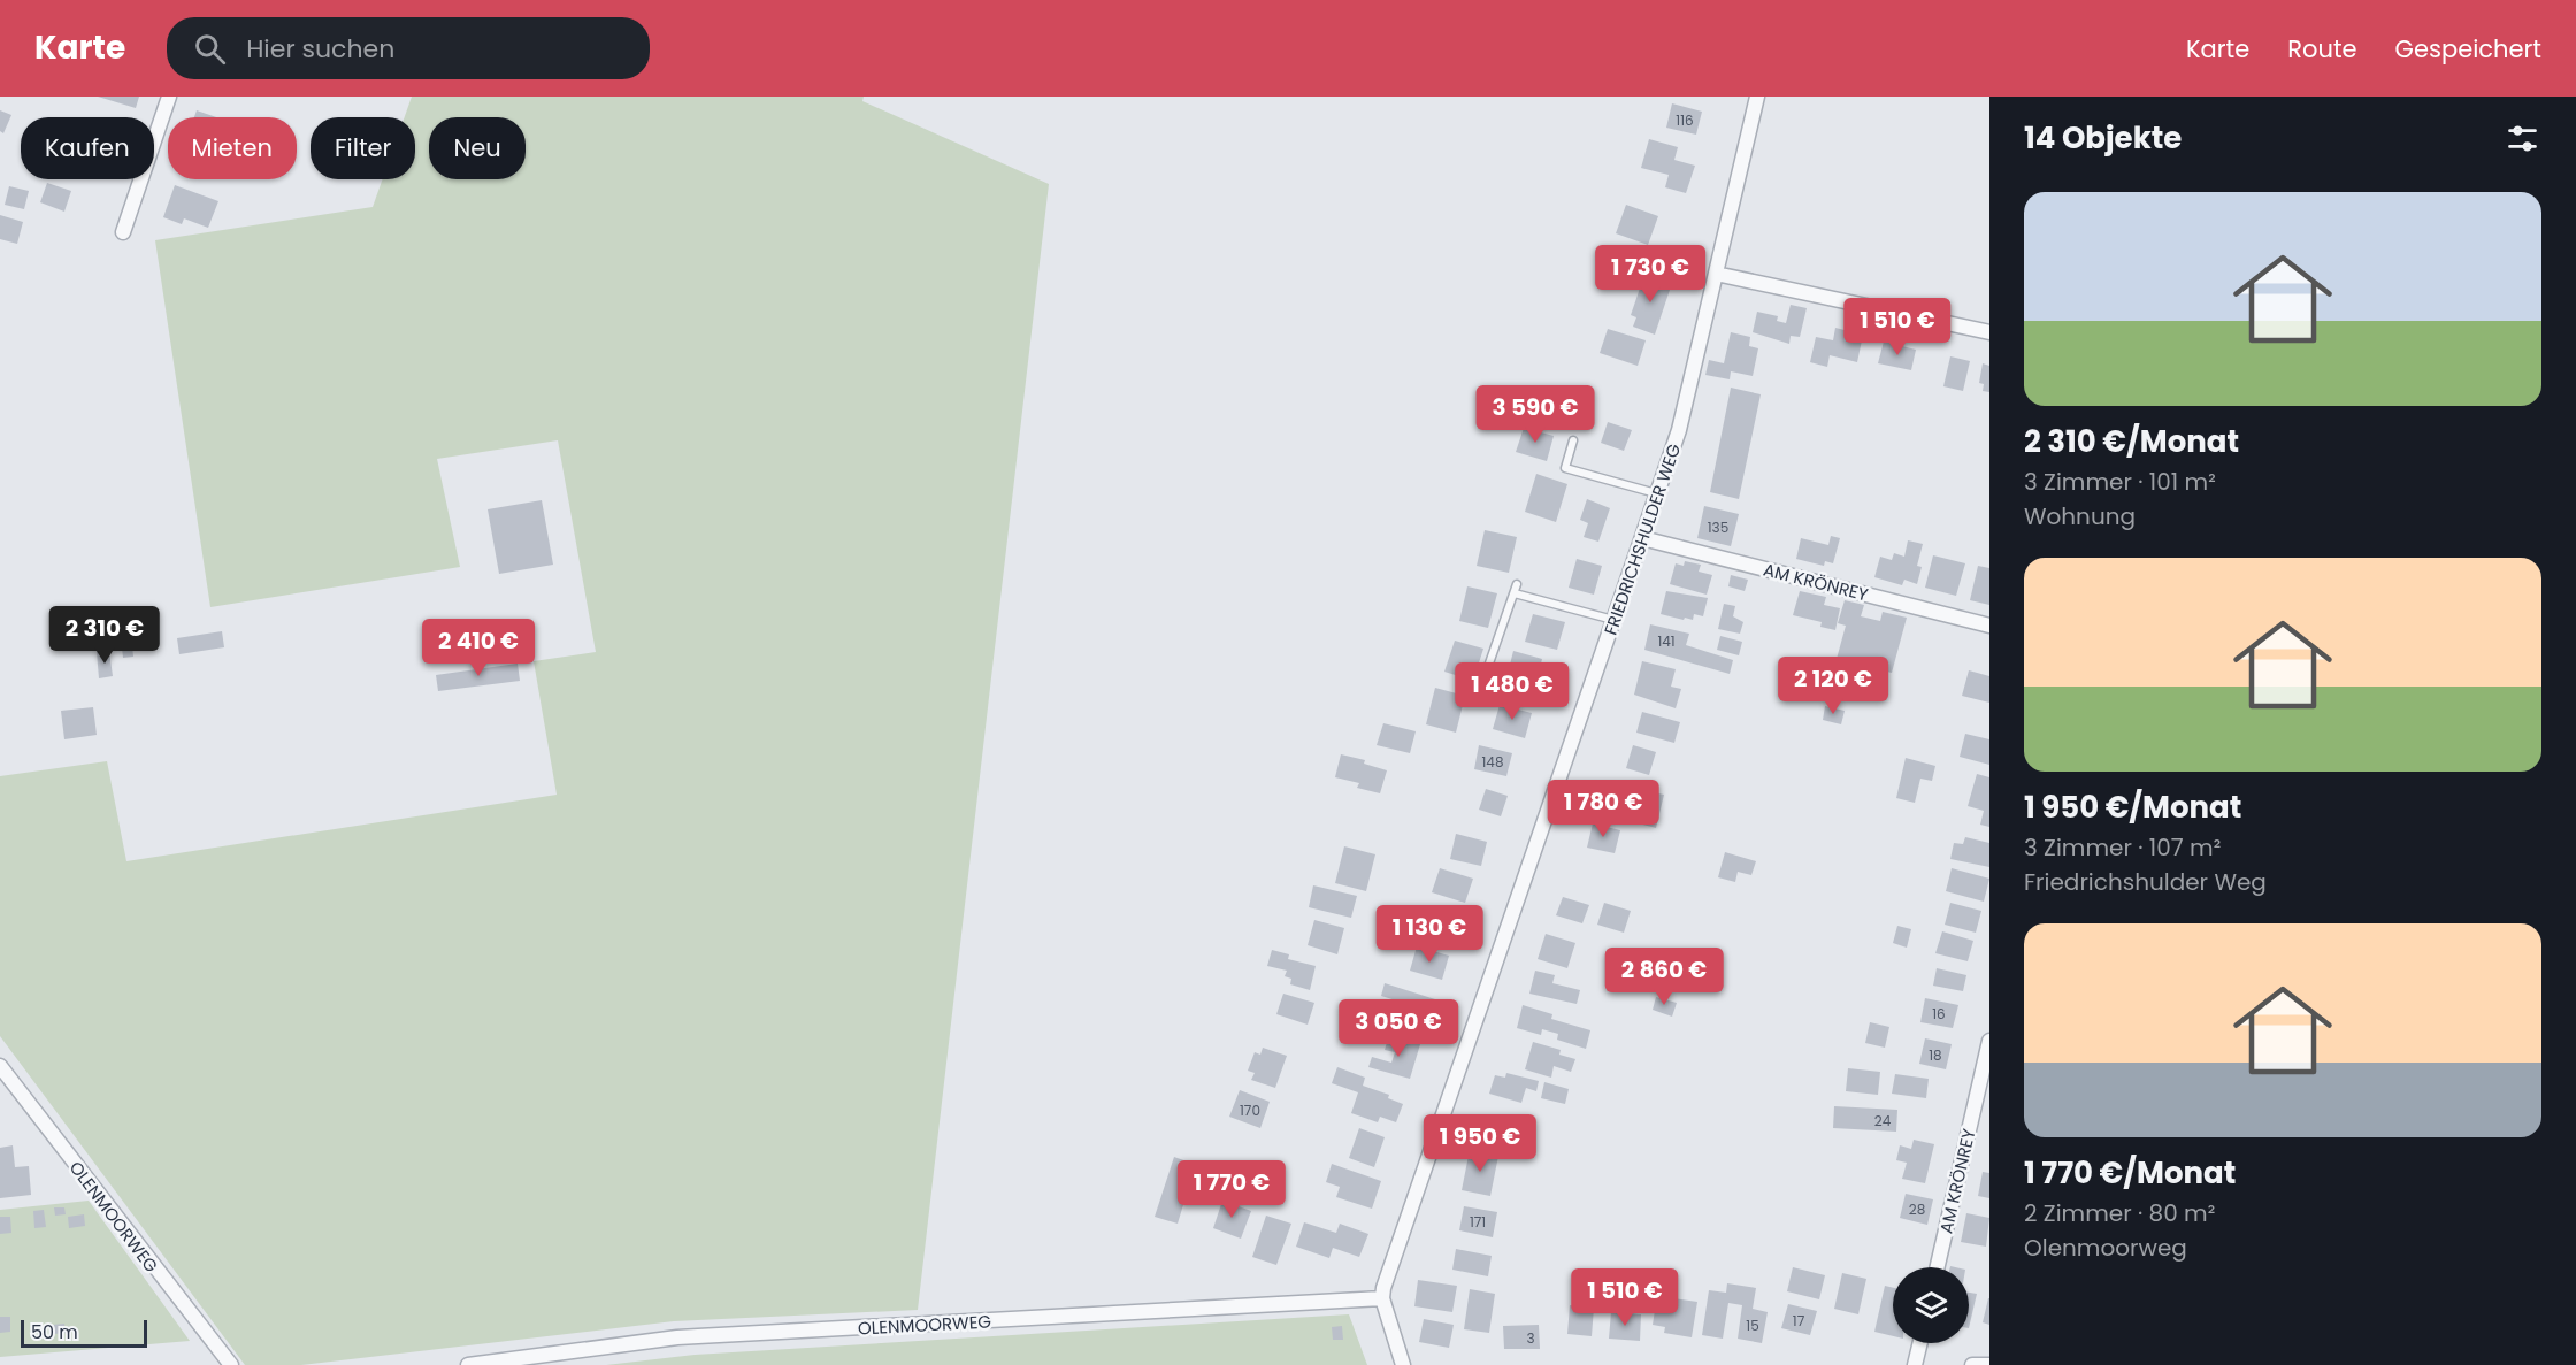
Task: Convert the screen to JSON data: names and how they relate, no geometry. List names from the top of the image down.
{
  "streets": {
    "street": ["FRIEDRICHSHULDER WEG", "AM KRÖNREY", "OLENMOORWEG"]
  },
  "crossings": [
    ["FRIEDRICHSHULDER WEG", "AM KRÖNREY"],
    ["FRIEDRICHSHULDER WEG", "OLENMOORWEG"]
  ],
  "house_numbers": [
    "116",
    "135",
    "141",
    "148",
    "16",
    "18",
    "170",
    "24",
    "28",
    "171",
    "17",
    "15",
    "3"
  ],
  "scale_bar": "50 m",
  "page": {
    "header": "Karte",
    "search": "Hier suchen",
    "nav": ["Karte", "Route", "Gespeichert"],
    "heading": "14 Objekte",
    "chip": [
      "Kaufen",
      "Mieten",
      "Filter",
      "Neu"
    ],
    "list": [
      {
        "name": "2 310 €/Monat",
        "note": "3 Zimmer · 101 m² · Wohnung"
      },
      {
        "name": "1 950 €/Monat",
        "note": "3 Zimmer · 107 m² · Friedrichshulder Weg"
      },
      {
        "name": "1 770 €/Monat",
        "note": "2 Zimmer · 80 m² · Olenmoorweg"
      }
    ],
    "price": [
      "1 730 €",
      "1 510 €",
      "3 590 €",
      "2 310 €",
      "2 410 €",
      "2 120 €",
      "1 480 €",
      "1 780 €",
      "1 130 €",
      "2 860 €",
      "3 050 €",
      "1 950 €",
      "1 770 €",
      "1 510 €"
    ],
    "scale": "50 m"
  }
}
